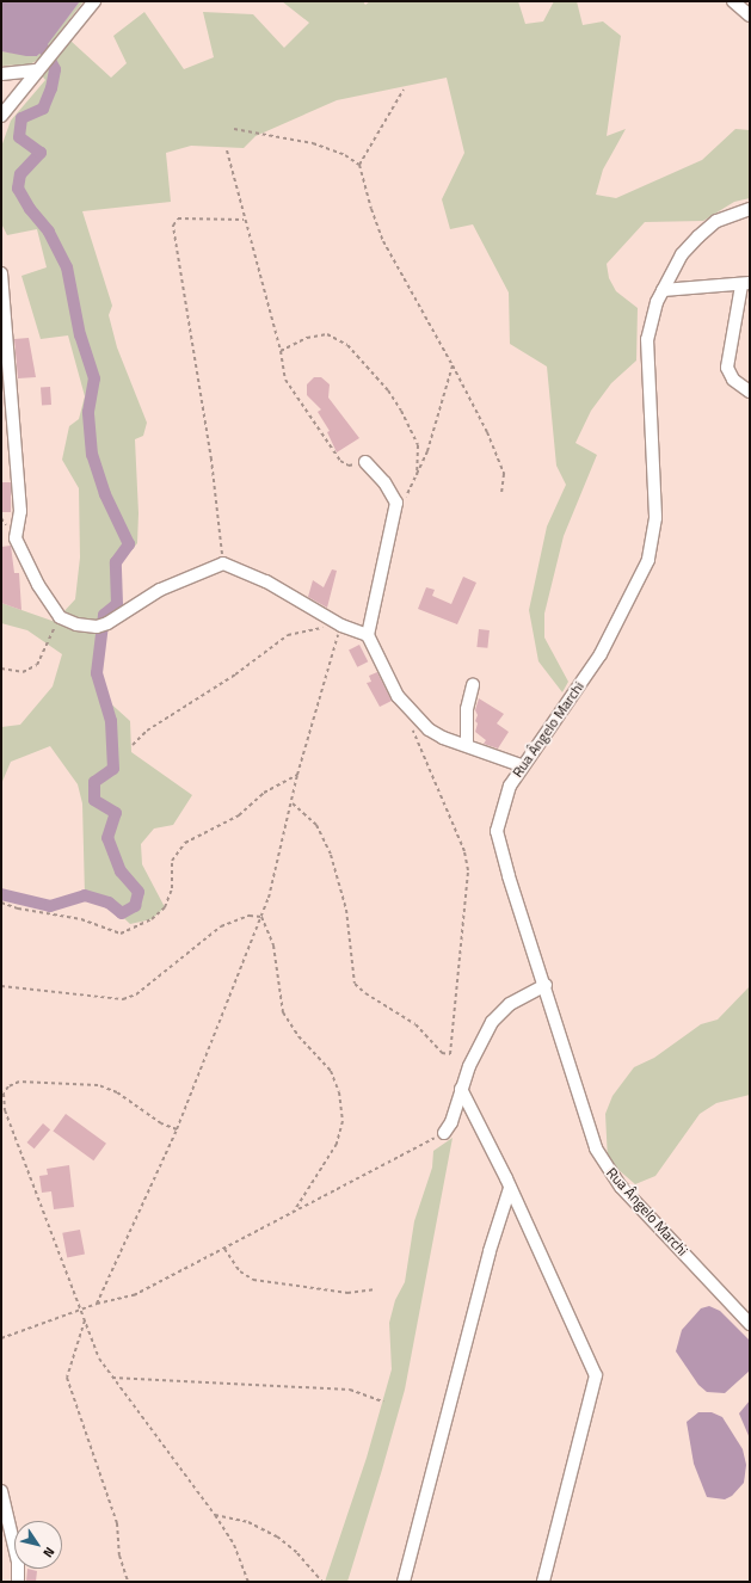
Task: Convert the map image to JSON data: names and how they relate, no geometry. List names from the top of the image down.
{
  "streets": {
    "street": ["Rua Ângelo Marchi"]
  },
  "north": "bottom right"
}
